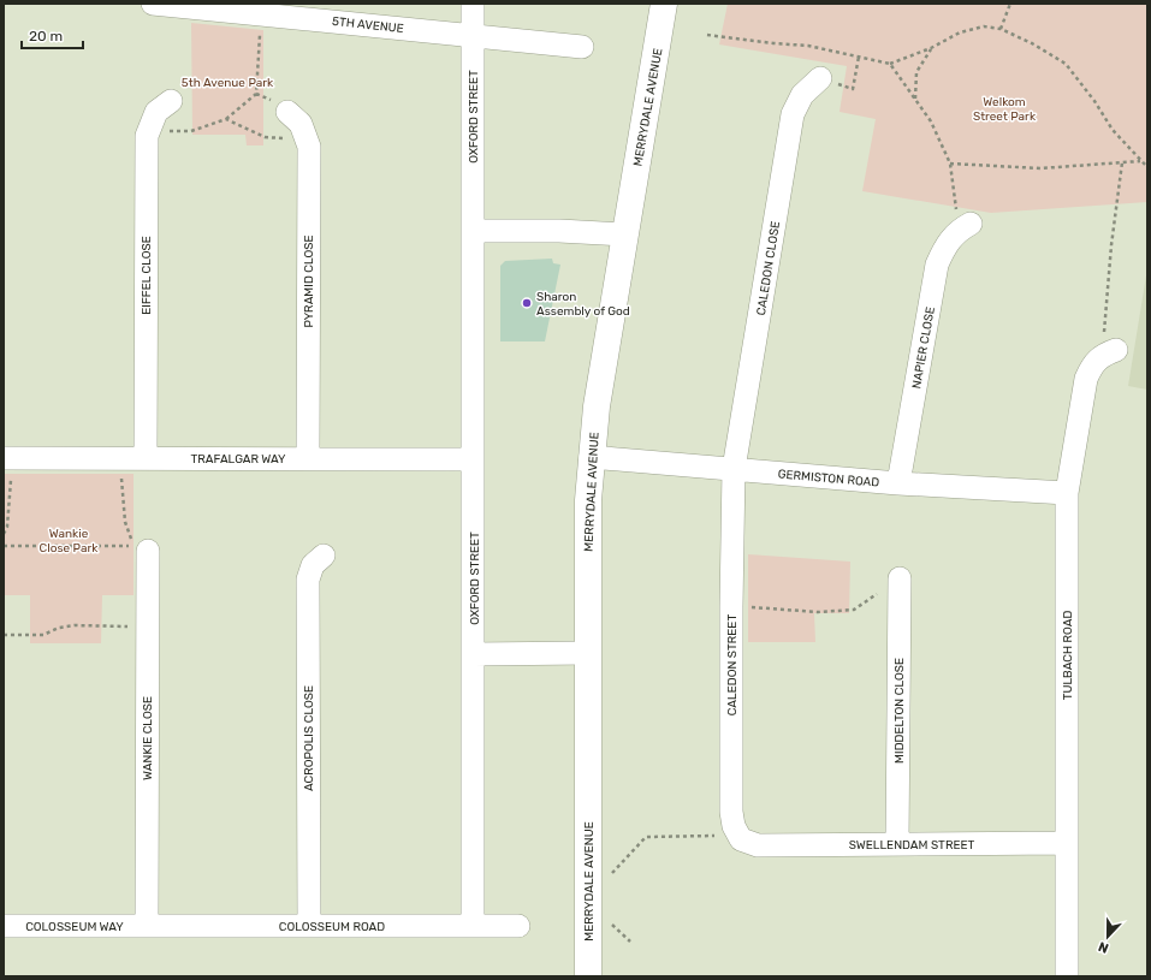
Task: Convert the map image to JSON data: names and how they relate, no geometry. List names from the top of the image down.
{
  "streets": {
    "street": [
      "5TH AVENUE",
      "MERRYDALE AVENUE",
      "OXFORD STREET",
      "CALEDON CLOSE",
      "EIFFEL CLOSE",
      "PYRAMID CLOSE",
      "NAPIER CLOSE",
      "TRAFALGAR WAY",
      "GERMISTON ROAD",
      "TULBACH ROAD",
      "CALEDON STREET",
      "MIDDELTON CLOSE",
      "WANKIE CLOSE",
      "ACROPOLIS CLOSE",
      "SWELLENDAM STREET",
      "COLOSSEUM WAY",
      "COLOSSEUM ROAD"
    ]
  },
  "crossings": [
    ["5TH AVENUE", "OXFORD STREET"],
    ["MERRYDALE AVENUE", "GERMISTON ROAD"],
    ["OXFORD STREET", "TRAFALGAR WAY"],
    ["OXFORD STREET", "COLOSSEUM ROAD"],
    ["CALEDON CLOSE", "GERMISTON ROAD"],
    ["CALEDON CLOSE", "CALEDON STREET"],
    ["EIFFEL CLOSE", "TRAFALGAR WAY"],
    ["PYRAMID CLOSE", "TRAFALGAR WAY"],
    ["NAPIER CLOSE", "GERMISTON ROAD"],
    ["GERMISTON ROAD", "TULBACH ROAD"],
    ["GERMISTON ROAD", "CALEDON STREET"],
    ["TULBACH ROAD", "SWELLENDAM STREET"],
    ["CALEDON STREET", "SWELLENDAM STREET"],
    ["MIDDELTON CLOSE", "SWELLENDAM STREET"],
    ["WANKIE CLOSE", "COLOSSEUM WAY"],
    ["WANKIE CLOSE", "COLOSSEUM ROAD"],
    ["ACROPOLIS CLOSE", "COLOSSEUM ROAD"],
    ["COLOSSEUM WAY", "COLOSSEUM ROAD"]
  ],
  "parks": ["5th Avenue Park", "Welkom Street Park", "Wankie Close Park"],
  "places": ["Sharon Assembly of God"],
  "scale_bar": "20 m",
  "north": "bottom"
}
